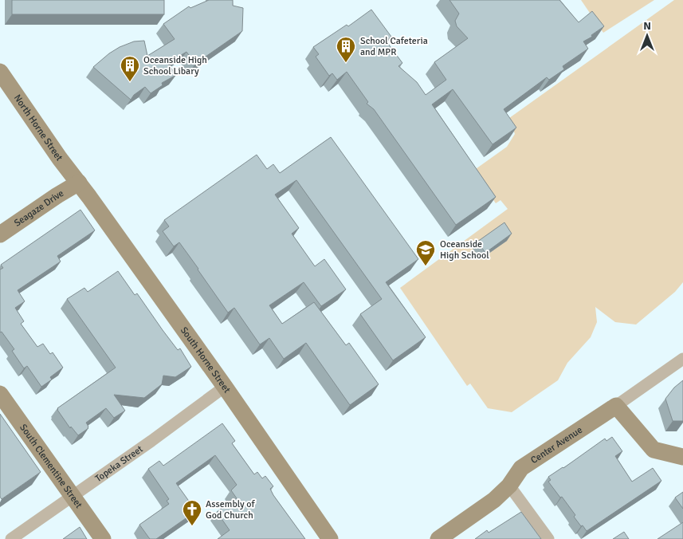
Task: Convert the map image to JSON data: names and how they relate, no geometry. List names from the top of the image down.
{
  "streets": {
    "street": [
      "North Horne Street",
      "Seagaze Drive",
      "South Horne Street",
      "Center Avenue",
      "Topeka Street",
      "South Clementine Street"
    ]
  },
  "crossings": [
    ["North Horne Street", "Seagaze Drive"],
    ["North Horne Street", "South Horne Street"],
    ["Seagaze Drive", "South Horne Street"],
    ["South Horne Street", "Topeka Street"],
    ["Topeka Street", "South Clementine Street"]
  ],
  "places": {
    "building": ["School Cafeteria and MPR", "Oceanside High School Libary"],
    "school or university": ["Oceanside High School"],
    "church": ["Assembly of God Church"]
  },
  "north": "top"
}
